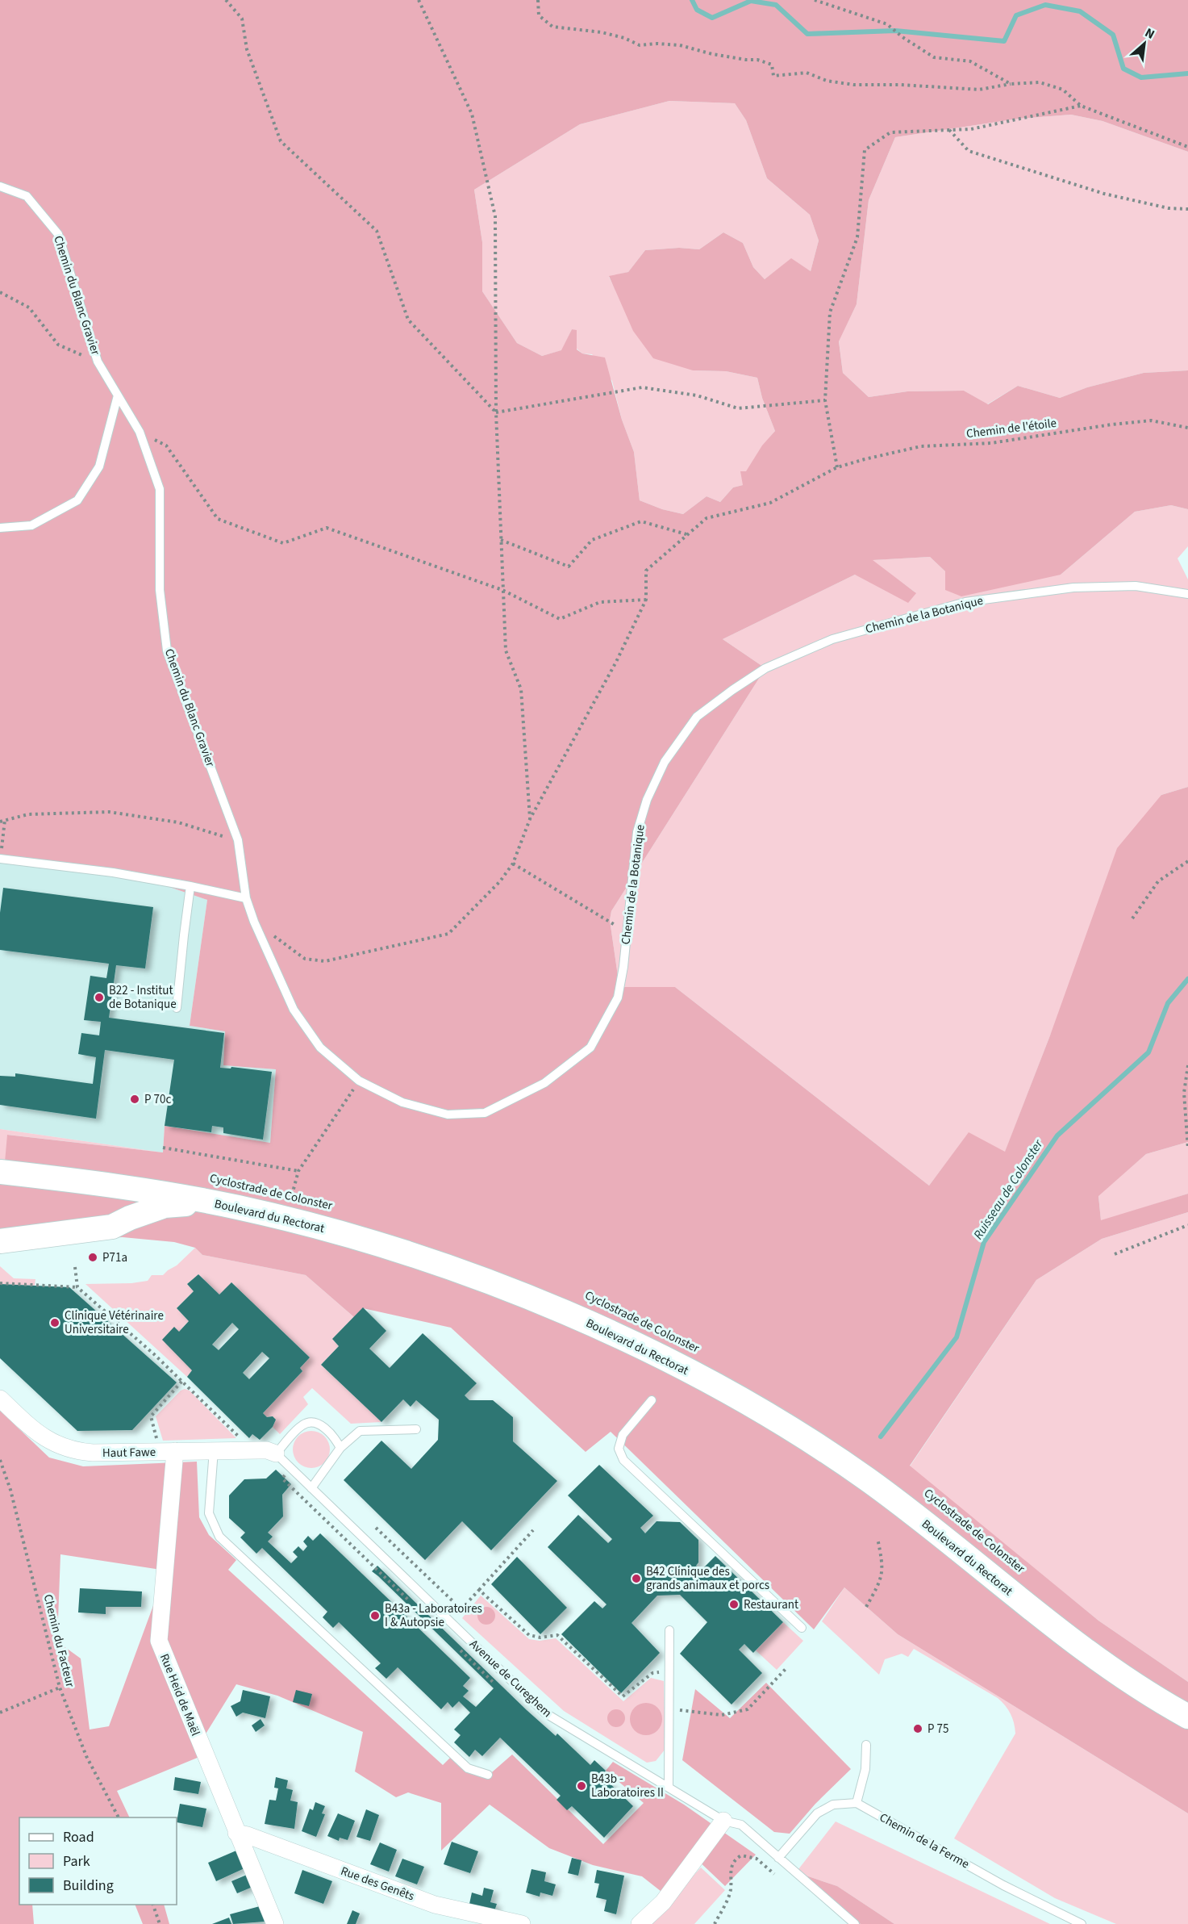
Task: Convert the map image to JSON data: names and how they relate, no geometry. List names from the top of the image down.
{
  "streets": {
    "main road": ["Boulevard du Rectorat"],
    "street": ["Haut Fawe", "Rue Heid de Maël", "Rue des Genêts"],
    "lane": [
      "Chemin du Blanc Gravier",
      "Chemin de la Botanique",
      "Avenue de Cureghem",
      "Chemin de la Ferme"
    ],
    "path": ["Chemin de l'étoile", "Chemin du Facteur"]
  },
  "crossings": [
    ["Chemin du Blanc Gravier", "Chemin de la Botanique"],
    ["Haut Fawe", "Avenue de Cureghem"],
    ["Haut Fawe", "Rue Heid de Maël"],
    ["Rue Heid de Maël", "Rue des Genêts"]
  ],
  "water": ["Ruisseau de Colonster"],
  "places": [
    "B22 - Institut de Botanique",
    "P 70c",
    "P71a",
    "Clinique Vétérinaire Universitaire",
    "B42 Clinique des grands animaux et porcs",
    "Restaurant",
    "B43a - Laboratoires I & Autopsie",
    "P 75",
    "B43b - Laboratoires II"
  ],
  "legend": ["Road", "Park", "Building"],
  "north": "top right"
}
